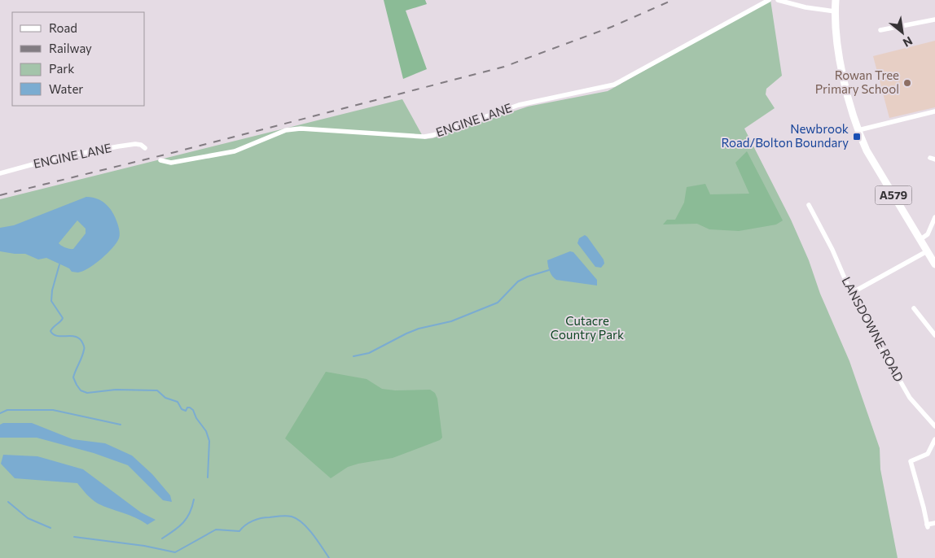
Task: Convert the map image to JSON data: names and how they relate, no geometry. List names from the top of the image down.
{
  "streets": {
    "highway": ["A579"],
    "street": ["ENGINE LANE", "LANSDOWNE ROAD"]
  },
  "parks": ["Cutacre Country Park"],
  "places": {
    "other": ["Rowan Tree Primary School"],
    "transit": ["Newbrook Road/Bolton Boundary"]
  },
  "legend": [
    "Road",
    "Railway",
    "Park",
    "Water"
  ],
  "north": "bottom right"
}
